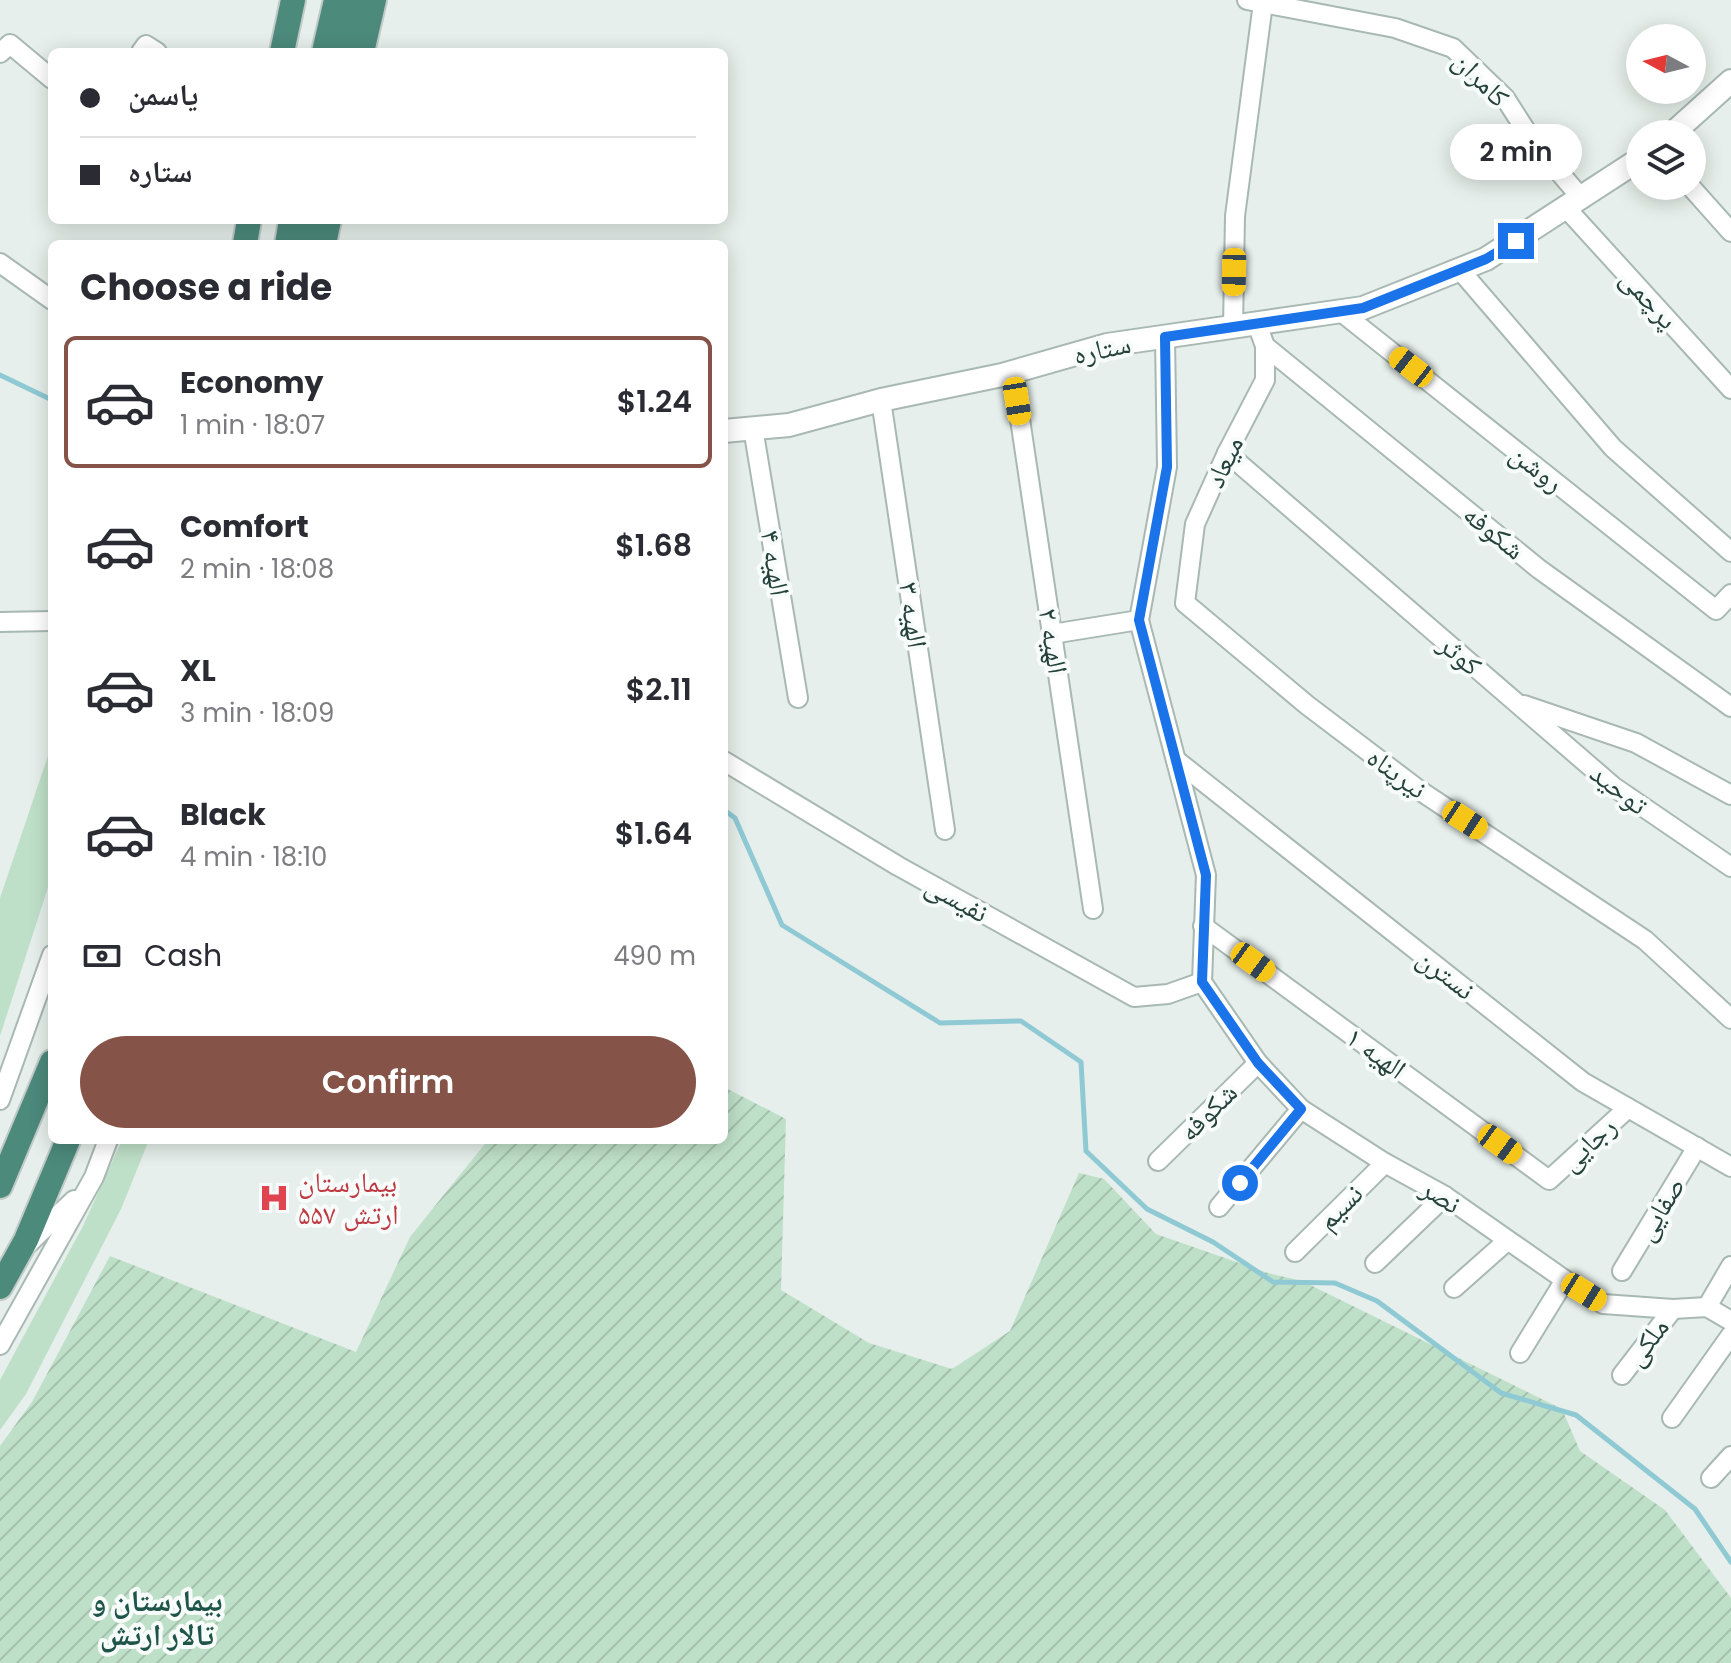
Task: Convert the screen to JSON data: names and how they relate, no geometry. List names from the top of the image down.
{
  "streets": {
    "street": [
      "کامران",
      "پرچمی",
      "ستاره",
      "میعاد",
      "روشن",
      "شکوفه",
      "الهیه ۴",
      "الهیه ۳",
      "الهیه ۲",
      "کوثر",
      "نیرپناه",
      "توحید",
      "نفیسی",
      "نسترن",
      "الهیه ۱",
      "رجایی",
      "نصر",
      "نسیم",
      "صفایی",
      "ملکی"
    ]
  },
  "crossings": [
    ["کامران", "پرچمی"],
    ["کامران", "ستاره"],
    ["پرچمی", "ستاره"],
    ["ستاره", "میعاد"],
    ["ستاره", "روشن"],
    ["ستاره", "الهیه ۴"],
    ["ستاره", "الهیه ۳"],
    ["ستاره", "الهیه ۲"],
    ["میعاد", "شکوفه"],
    ["میعاد", "کوثر"],
    ["میعاد", "نیرپناه"],
    ["شکوفه", "نصر"],
    ["کوثر", "توحید"],
    ["نفیسی", "نصر"],
    ["نسترن", "رجایی"],
    ["نسترن", "صفایی"],
    ["الهیه ۱", "رجایی"],
    ["نصر", "نسیم"],
    ["نصر", "ملکی"]
  ],
  "districts": ["بیمارستان و تالار ارتش"],
  "places": {
    "hospital": ["بیمارستان ۵۵۷ ارتش"]
  },
  "north": "left",
  "page": {
    "banner": ["یاسمن", "ستاره"],
    "bubble": "2 min",
    "heading": "Choose a ride",
    "list": [
      {
        "name": "Economy",
        "note": "1 min · 18:07",
        "value": "$1.24"
      },
      {
        "name": "Comfort",
        "note": "2 min · 18:08",
        "value": "$1.68"
      },
      {
        "name": "XL",
        "note": "3 min · 18:09",
        "value": "$2.11"
      },
      {
        "name": "Black",
        "note": "4 min · 18:10",
        "value": "$1.64"
      }
    ],
    "pay": ["Cash", "490 m"],
    "buttons": "Confirm"
  }
}
